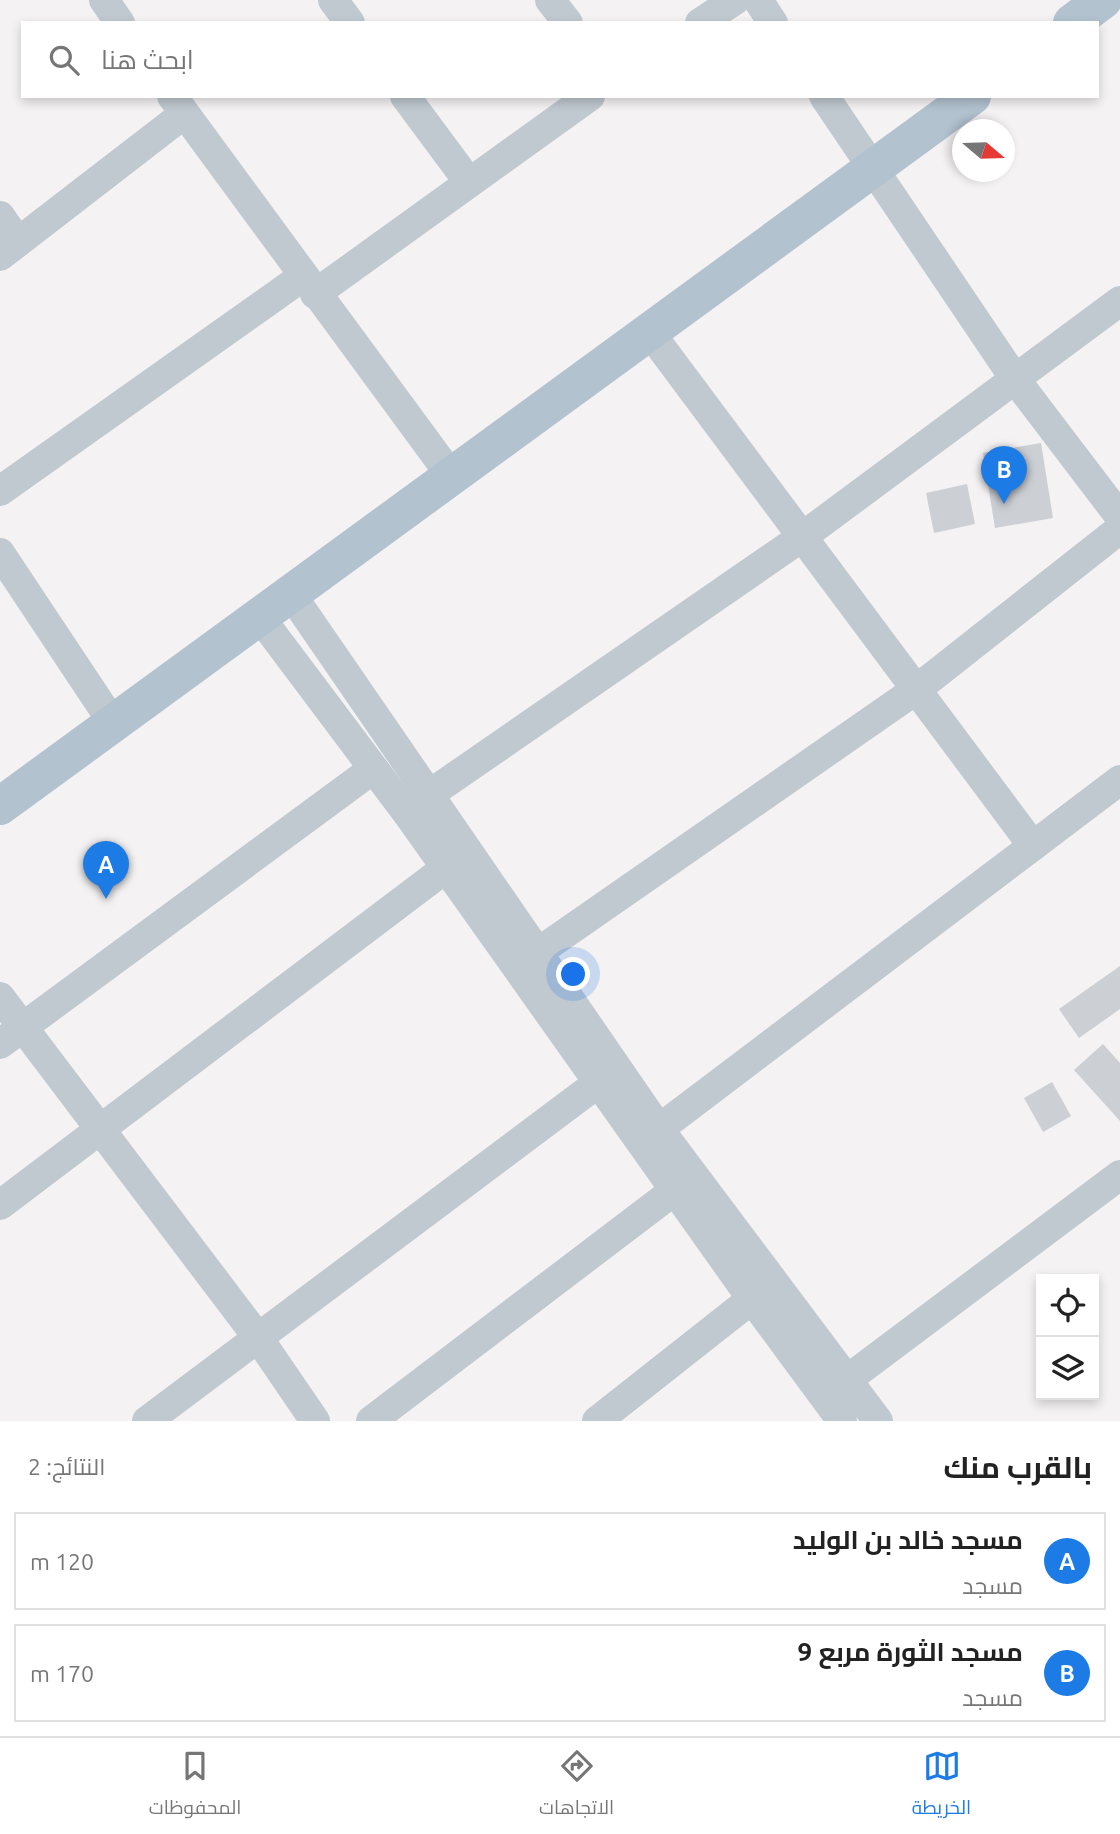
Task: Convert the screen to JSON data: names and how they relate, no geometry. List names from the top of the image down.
{
  "north": "right",
  "page": {
    "search": "ابحث هنا",
    "pins": ["B", "A"],
    "heading": ["بالقرب منك", "النتائج: 2"],
    "list": [
      {
        "mark": "A",
        "name": "مسجد خالد بن الوليد",
        "note": "مسجد",
        "value": "120 m"
      },
      {
        "mark": "B",
        "name": "مسجد الثورة مربع 9",
        "note": "مسجد",
        "value": "170 m"
      }
    ],
    "nav": ["الخريطة", "الاتجاهات", "المحفوظات"]
  }
}
